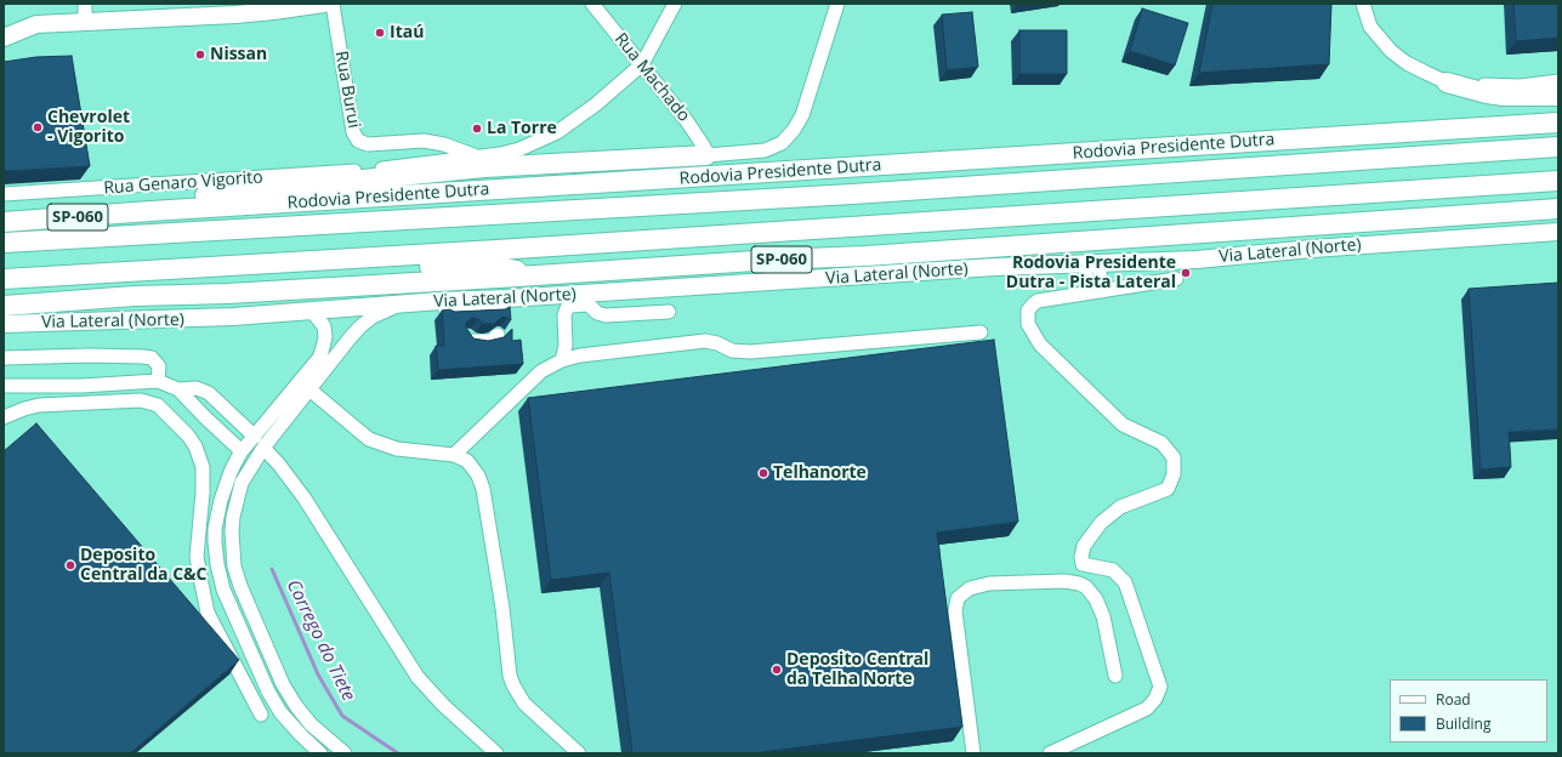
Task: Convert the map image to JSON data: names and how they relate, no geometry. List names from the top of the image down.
{
  "streets": {
    "highway": ["Rodovia Presidente Dutra", "SP-060"],
    "main road": ["Via Lateral (Norte)"],
    "street": ["Rua Machado", "Rua Burui", "Rua Genaro Vigorito"]
  },
  "crossings": [
    ["Rua Machado", "Rua Genaro Vigorito"],
    ["Rua Burui", "Rua Genaro Vigorito"]
  ],
  "water": ["Corrego do Tiete"],
  "places": [
    "Itaú",
    "Nissan",
    "Chevrolet - Vigorito",
    "La Torre",
    "Rodovia Presidente Dutra - Pista Lateral",
    "Telhanorte",
    "Deposito Central da C&C",
    "Deposito Central da Telha Norte"
  ],
  "legend": ["Road", "Building"]
}
